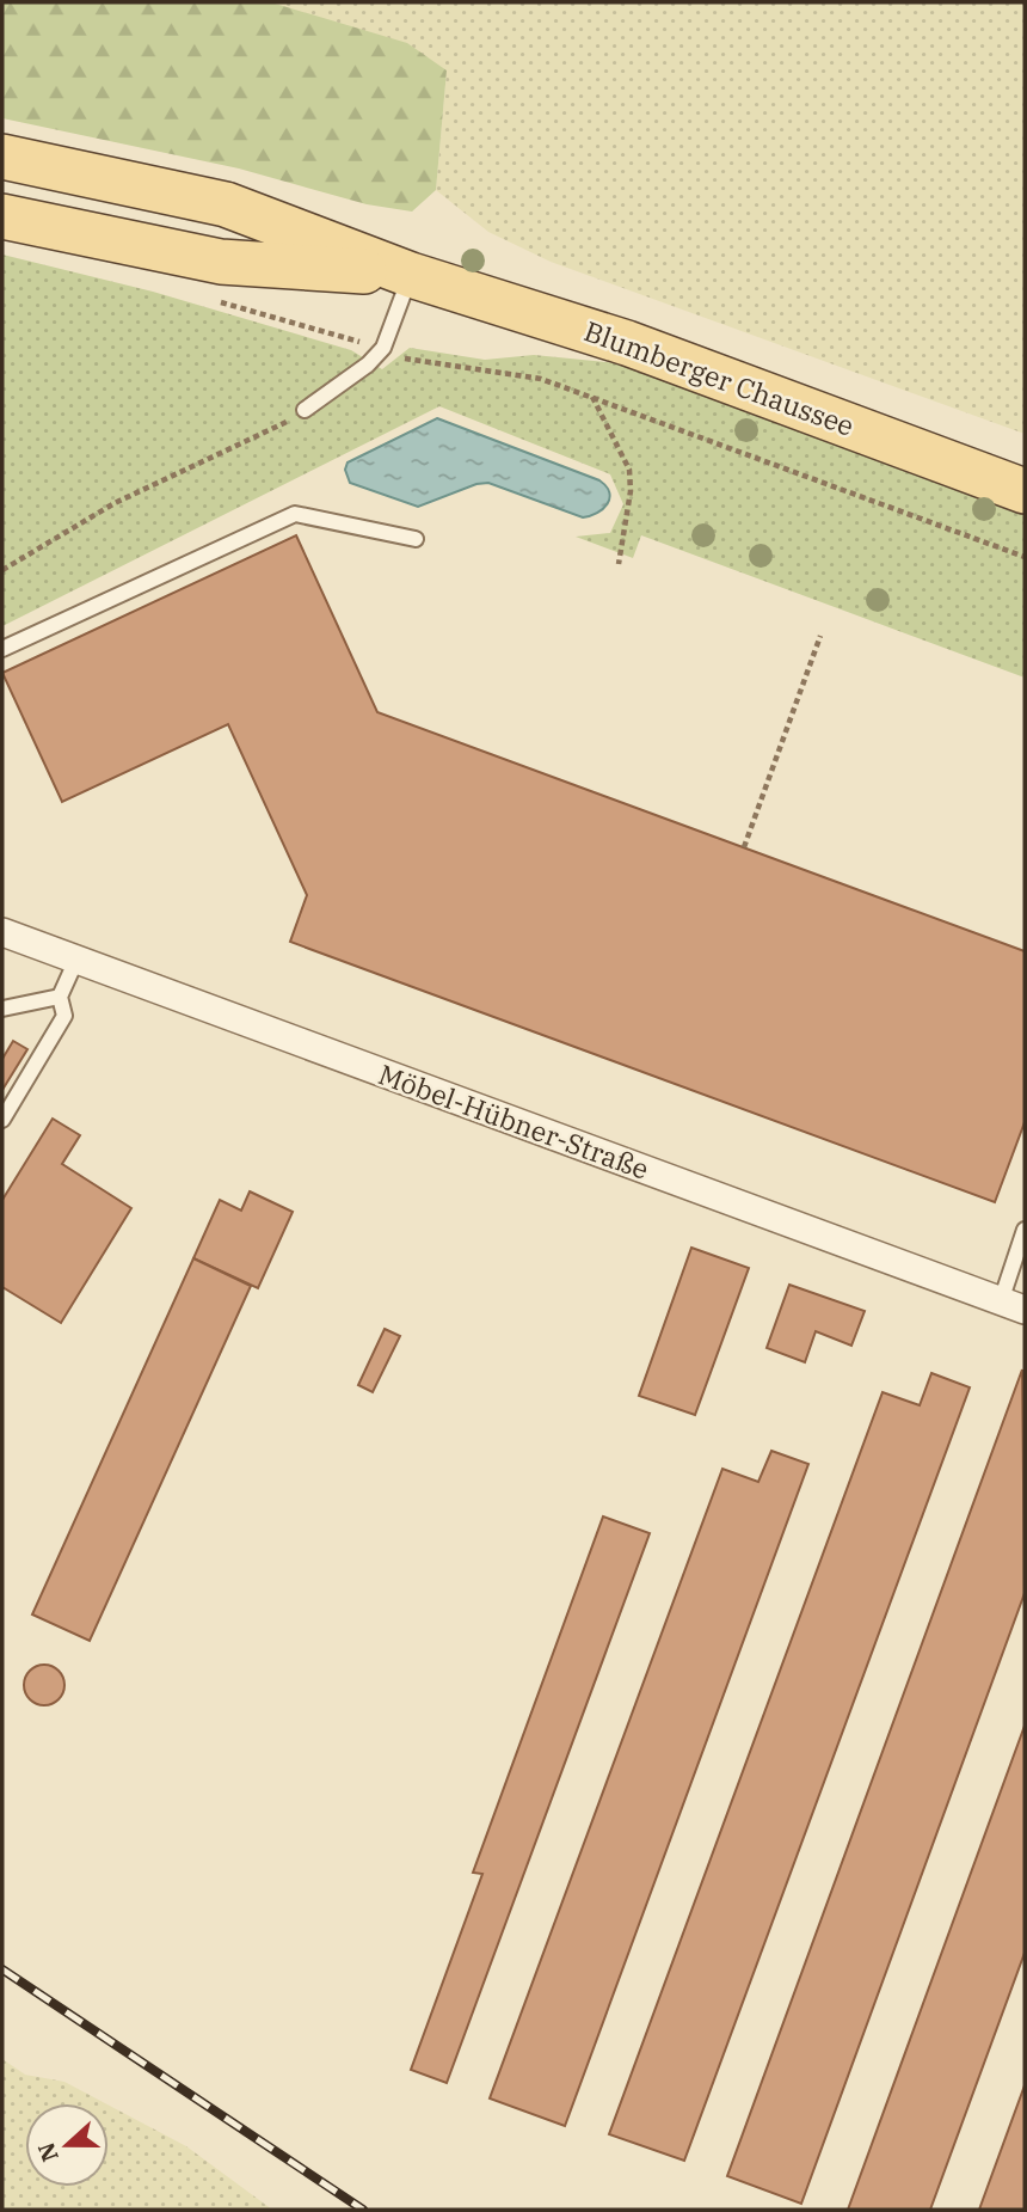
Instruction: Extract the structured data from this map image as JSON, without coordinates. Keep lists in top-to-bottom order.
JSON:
{
  "streets": {
    "main road": ["Blumberger Chaussee"],
    "street": ["Möbel-Hübner-Straße"]
  },
  "north": "left"
}
